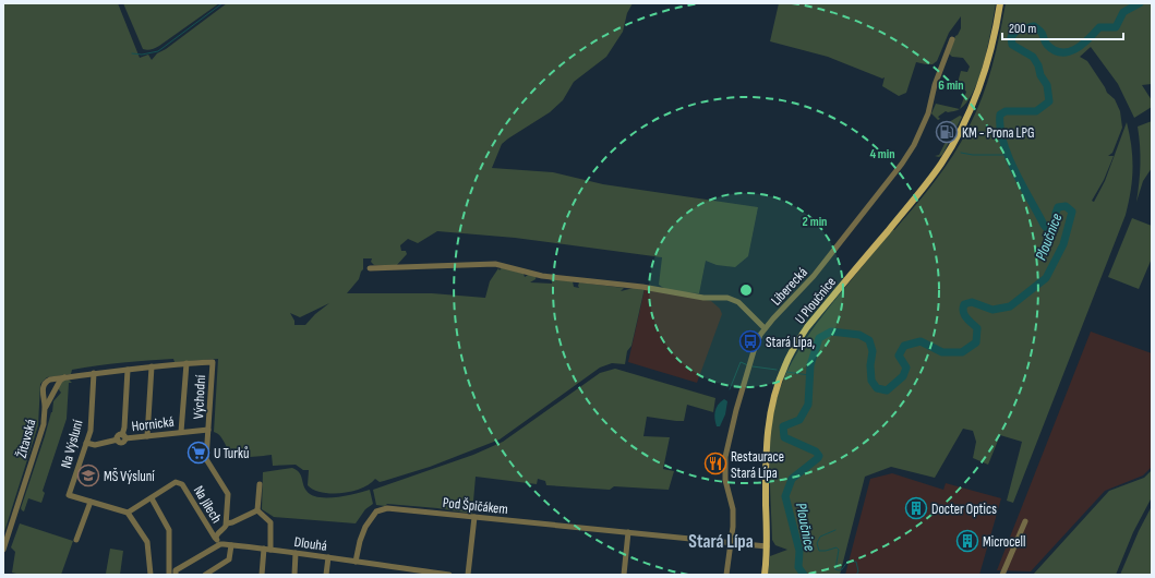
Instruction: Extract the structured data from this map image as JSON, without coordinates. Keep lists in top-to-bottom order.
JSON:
{
  "streets": {
    "main road": ["U Ploučnice"],
    "street": [
      "Liberecká",
      "Východní",
      "Hornická",
      "Žitavská",
      "Na Výsluní",
      "Na Jílech",
      "Pod Špičákem",
      "Dlouhá"
    ]
  },
  "crossings": [
    ["Liberecká", "Pod Špičákem"],
    ["U Ploučnice", "Pod Špičákem"],
    ["Východní", "Hornická"],
    ["Východní", "Žitavská"],
    ["Východní", "Na Výsluní"],
    ["Hornická", "Na Výsluní"],
    ["Na Jílech", "Dlouhá"],
    ["Pod Špičákem", "Dlouhá"]
  ],
  "districts": ["Stará Lípa"],
  "water": ["Ploučnice"],
  "places": {
    "fuel station": ["KM - Prona LPG"],
    "bus stop": ["Stará Lípa,"],
    "supermarket": ["U Turků"],
    "restaurant": ["Restaurace Stará Lípa"],
    "school or university": ["MŠ Výsluní"],
    "building": ["Docter Optics", "Microcell"]
  },
  "scale_bar": "200 m",
  "rings": ["6 min", "4 min", "2 min"]
}
